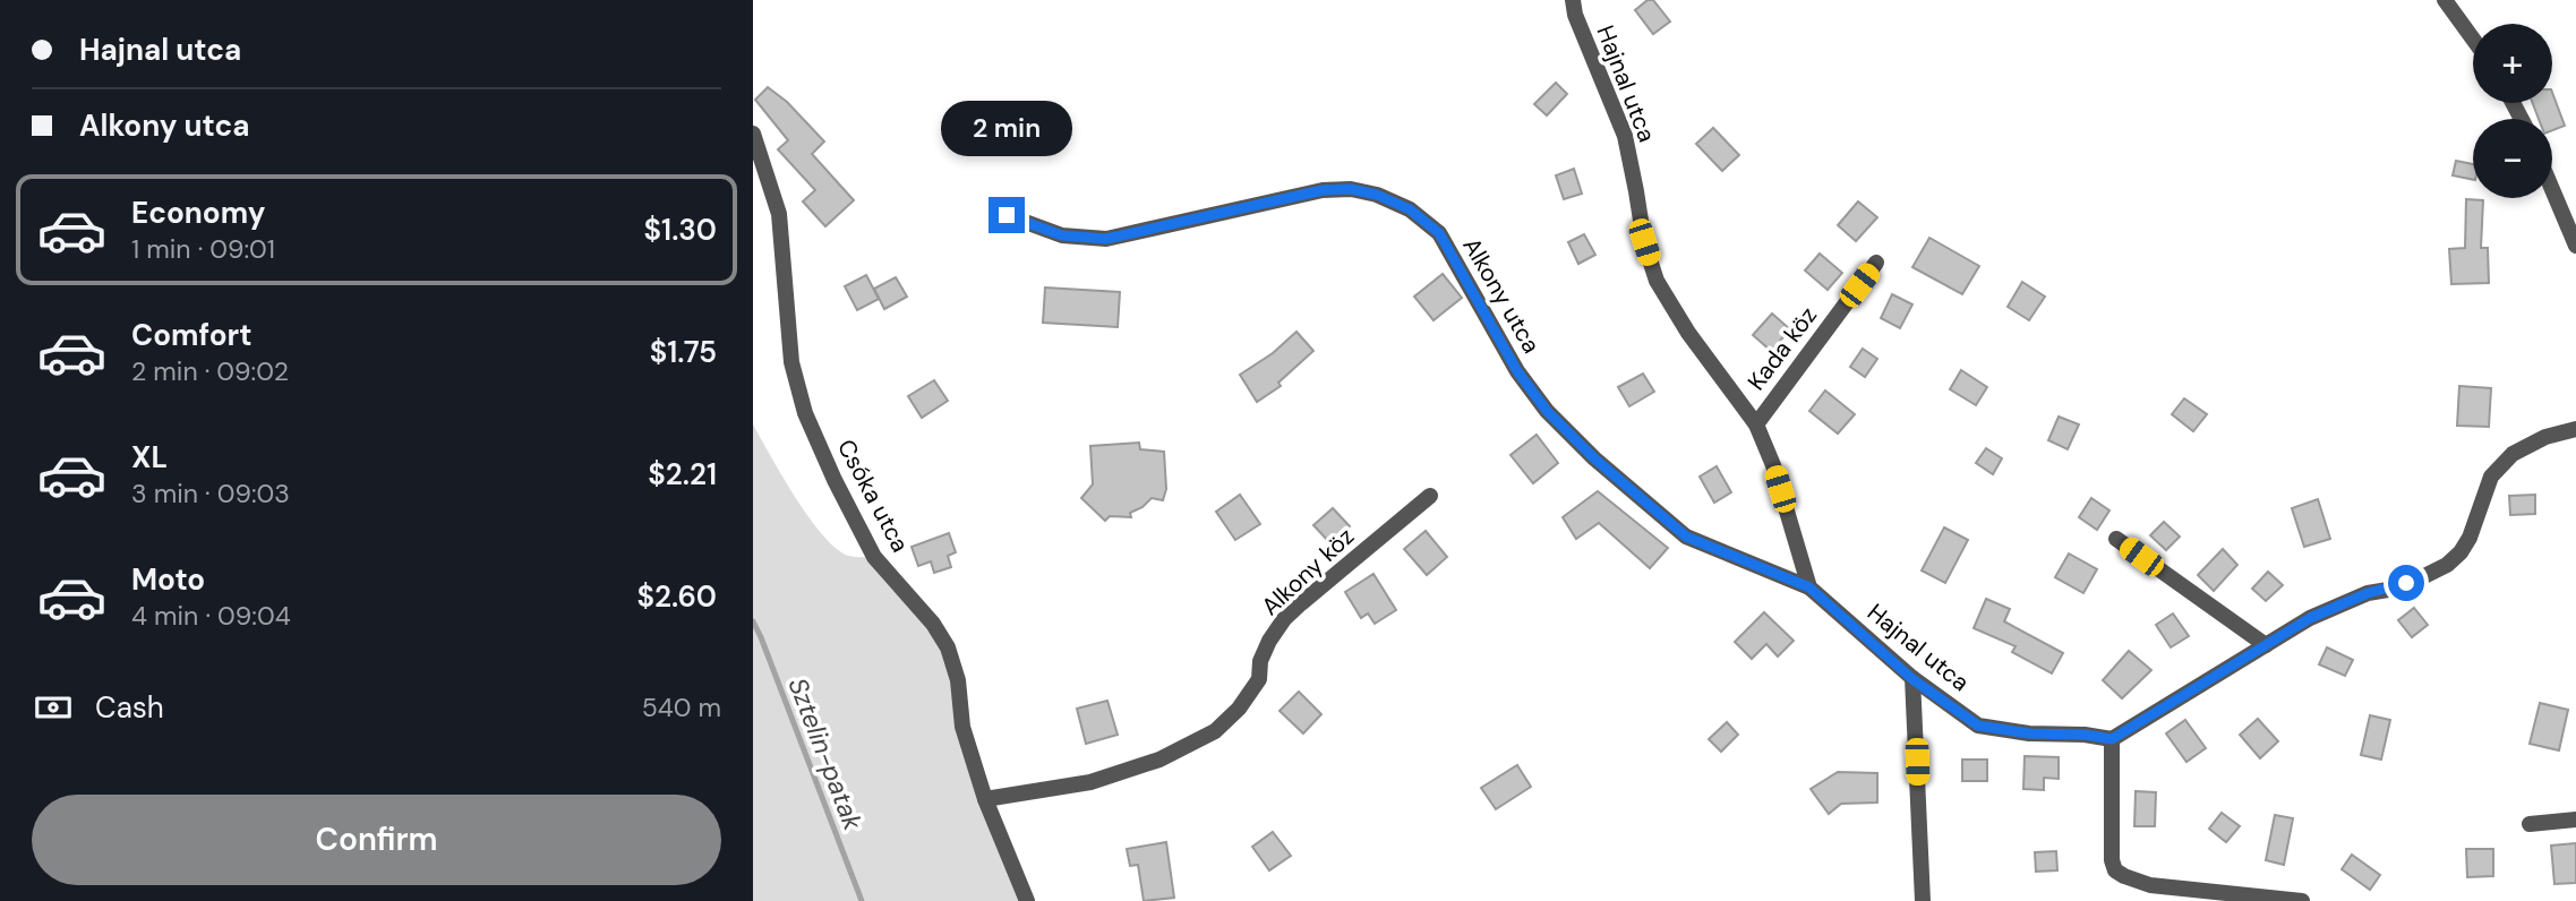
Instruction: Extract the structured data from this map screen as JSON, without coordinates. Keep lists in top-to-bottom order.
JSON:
{
  "streets": {
    "street": [
      "Hajnal utca",
      "Alkony utca",
      "Kada köz",
      "Csóka utca",
      "Alkony köz"
    ]
  },
  "crossings": [
    ["Hajnal utca", "Alkony utca"],
    ["Hajnal utca", "Kada köz"],
    ["Csóka utca", "Alkony köz"]
  ],
  "water": ["Sztelin-patak"],
  "page": {
    "banner": ["Hajnal utca", "Alkony utca"],
    "map_buttons": ["+", "−"],
    "bubble": "2 min",
    "list": [
      {
        "name": "Economy",
        "note": "1 min · 09:01",
        "value": "$1.30"
      },
      {
        "name": "Comfort",
        "note": "2 min · 09:02",
        "value": "$1.75"
      },
      {
        "name": "XL",
        "note": "3 min · 09:03",
        "value": "$2.21"
      },
      {
        "name": "Moto",
        "note": "4 min · 09:04",
        "value": "$2.60"
      }
    ],
    "pay": ["Cash", "540 m"],
    "buttons": "Confirm"
  }
}
